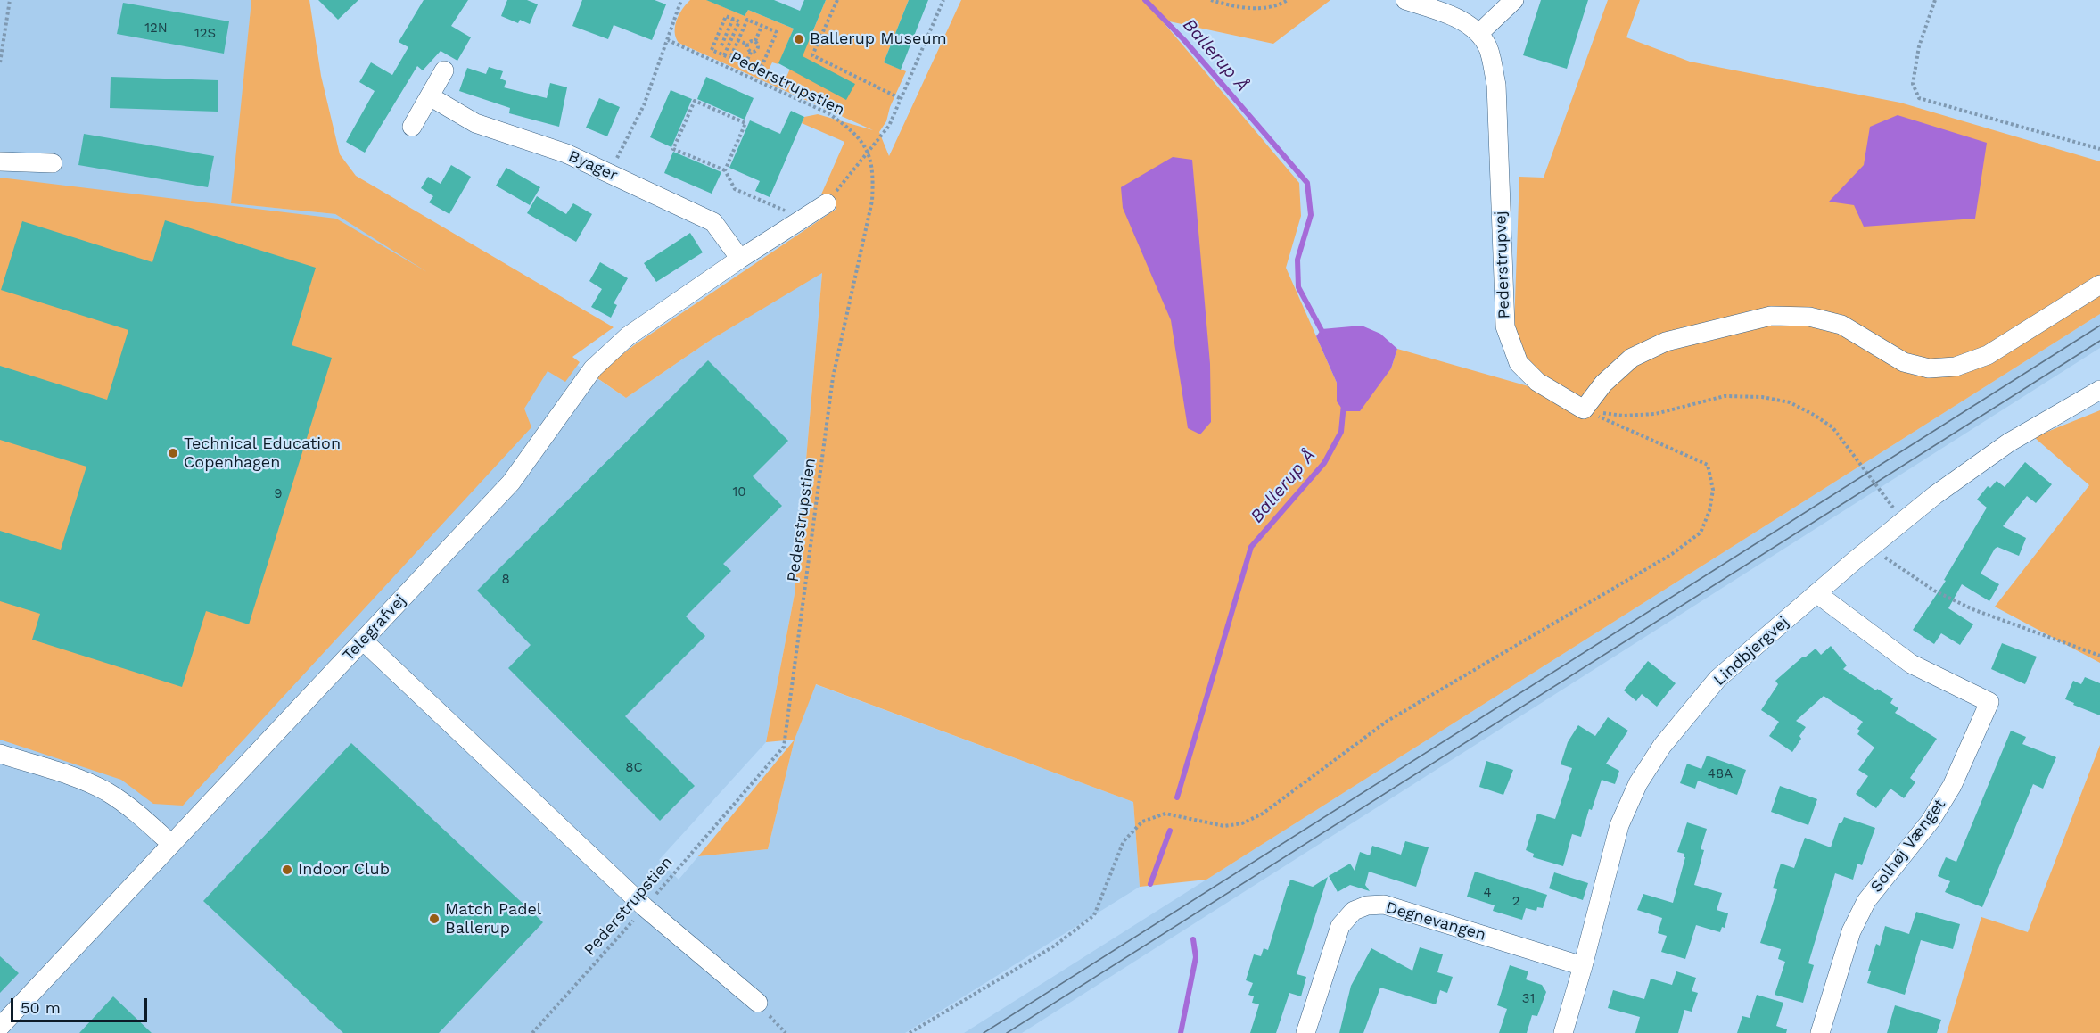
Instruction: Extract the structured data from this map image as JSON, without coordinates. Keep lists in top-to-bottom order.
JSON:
{
  "streets": {
    "street": [
      "Byager",
      "Pederstrupvej",
      "Telegrafvej",
      "Lindbjergvej",
      "Solhøj Vænget",
      "Degnevangen"
    ],
    "path": ["Pederstrupstien"]
  },
  "crossings": [
    ["Byager", "Telegrafvej"],
    ["Lindbjergvej", "Solhøj Vænget"],
    ["Lindbjergvej", "Degnevangen"]
  ],
  "water": ["Ballerup Å"],
  "places": [
    "Ballerup Museum",
    "Technical Education Copenhagen",
    "Indoor Club",
    "Match Padel Ballerup"
  ],
  "house_numbers": [
    "12N",
    "12S",
    "10",
    "9",
    "8",
    "8C",
    "48A",
    "4",
    "2",
    "31"
  ],
  "scale_bar": "50 m"
}
